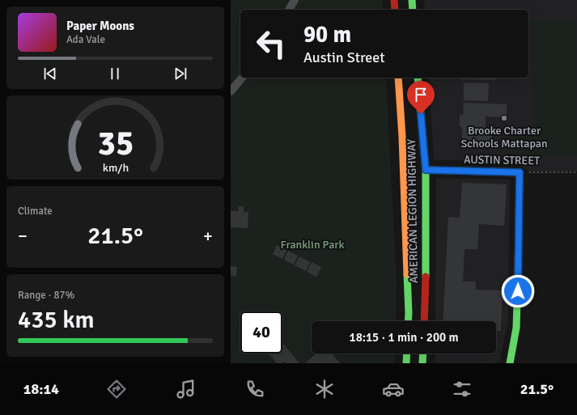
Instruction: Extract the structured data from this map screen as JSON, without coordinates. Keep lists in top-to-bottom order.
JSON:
{
  "streets": {
    "main road": ["AUSTIN STREET", "AMERICAN LEGION HIGHWAY"]
  },
  "crossings": [
    ["AUSTIN STREET", "AMERICAN LEGION HIGHWAY"]
  ],
  "parks": ["Franklin Park"],
  "places": ["Brooke Charter Schools Mattapan"],
  "page": {
    "turn": ["90 m", "Austin Street"],
    "song": ["Paper Moons", "Ada Vale"],
    "tile": [
      "Climate",
      ["Range · 87%", "435 km"]
    ],
    "heat": ["−", "21.5°", "+"],
    "limit": "40",
    "trip": "18:15 · 1 min · 200 m",
    "tabs": ["18:14", "21.5°"],
    "gauge": ["35", "km/h"]
  }
}
